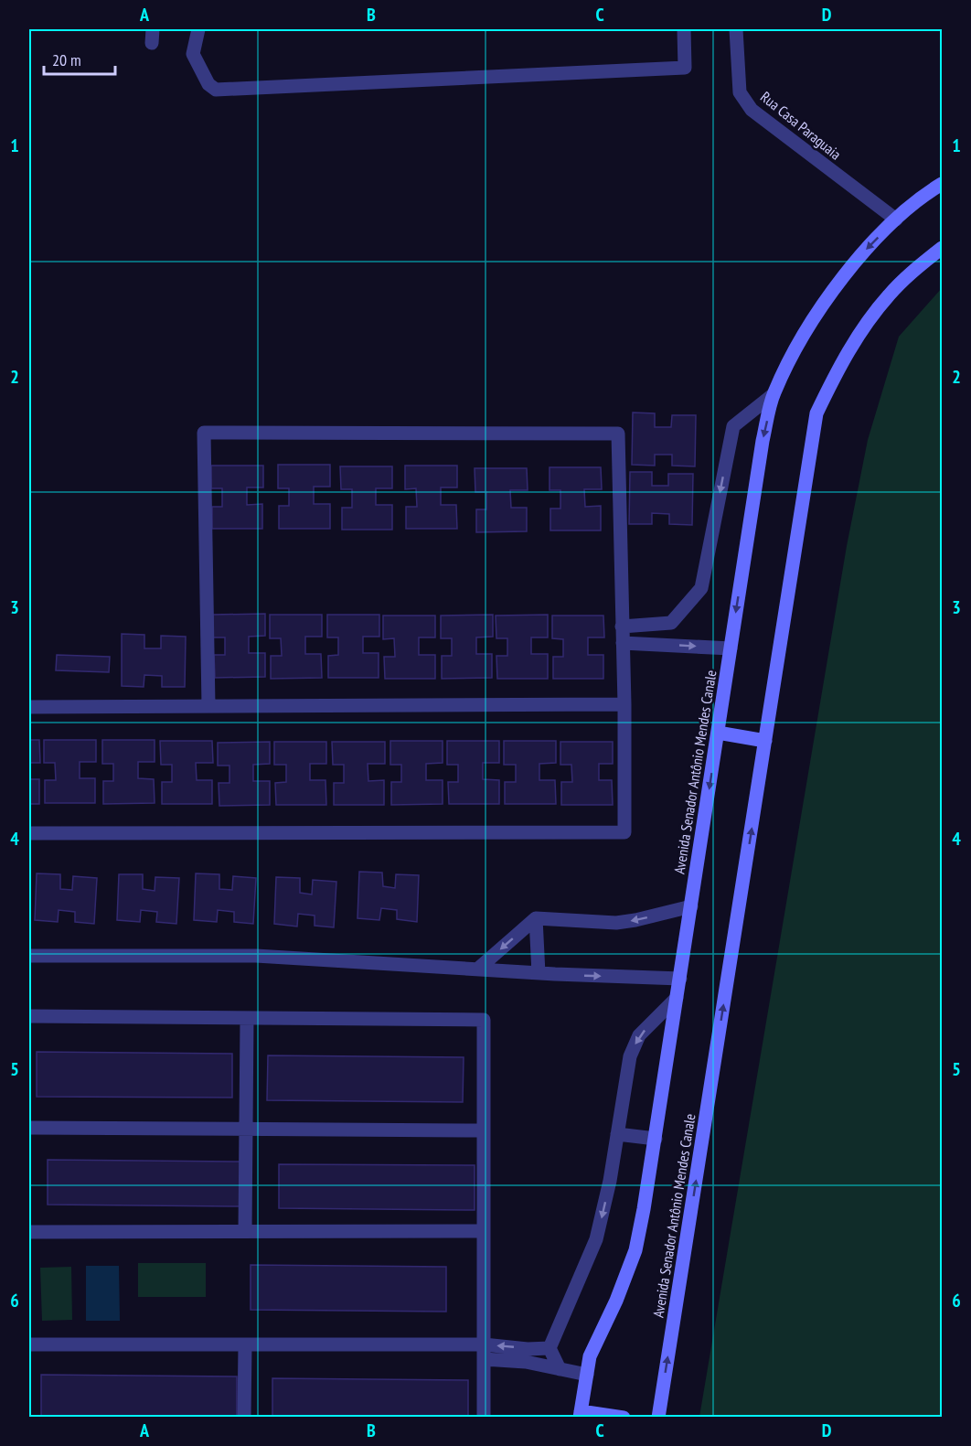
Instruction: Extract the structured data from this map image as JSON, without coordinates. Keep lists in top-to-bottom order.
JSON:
{
  "streets": {
    "main road": ["Avenida Senador Antônio Mendes Canale"],
    "street": ["Rua Casa Paraguaia"]
  },
  "crossings": [
    ["Rua Casa Paraguaia", "Avenida Senador Antônio Mendes Canale"]
  ],
  "scale_bar": "20 m",
  "grid": {
    "columns": [
      "A",
      "B",
      "C",
      "D"
    ],
    "rows": [
      "1",
      "2",
      "3",
      "4",
      "5",
      "6"
    ]
  }
}
